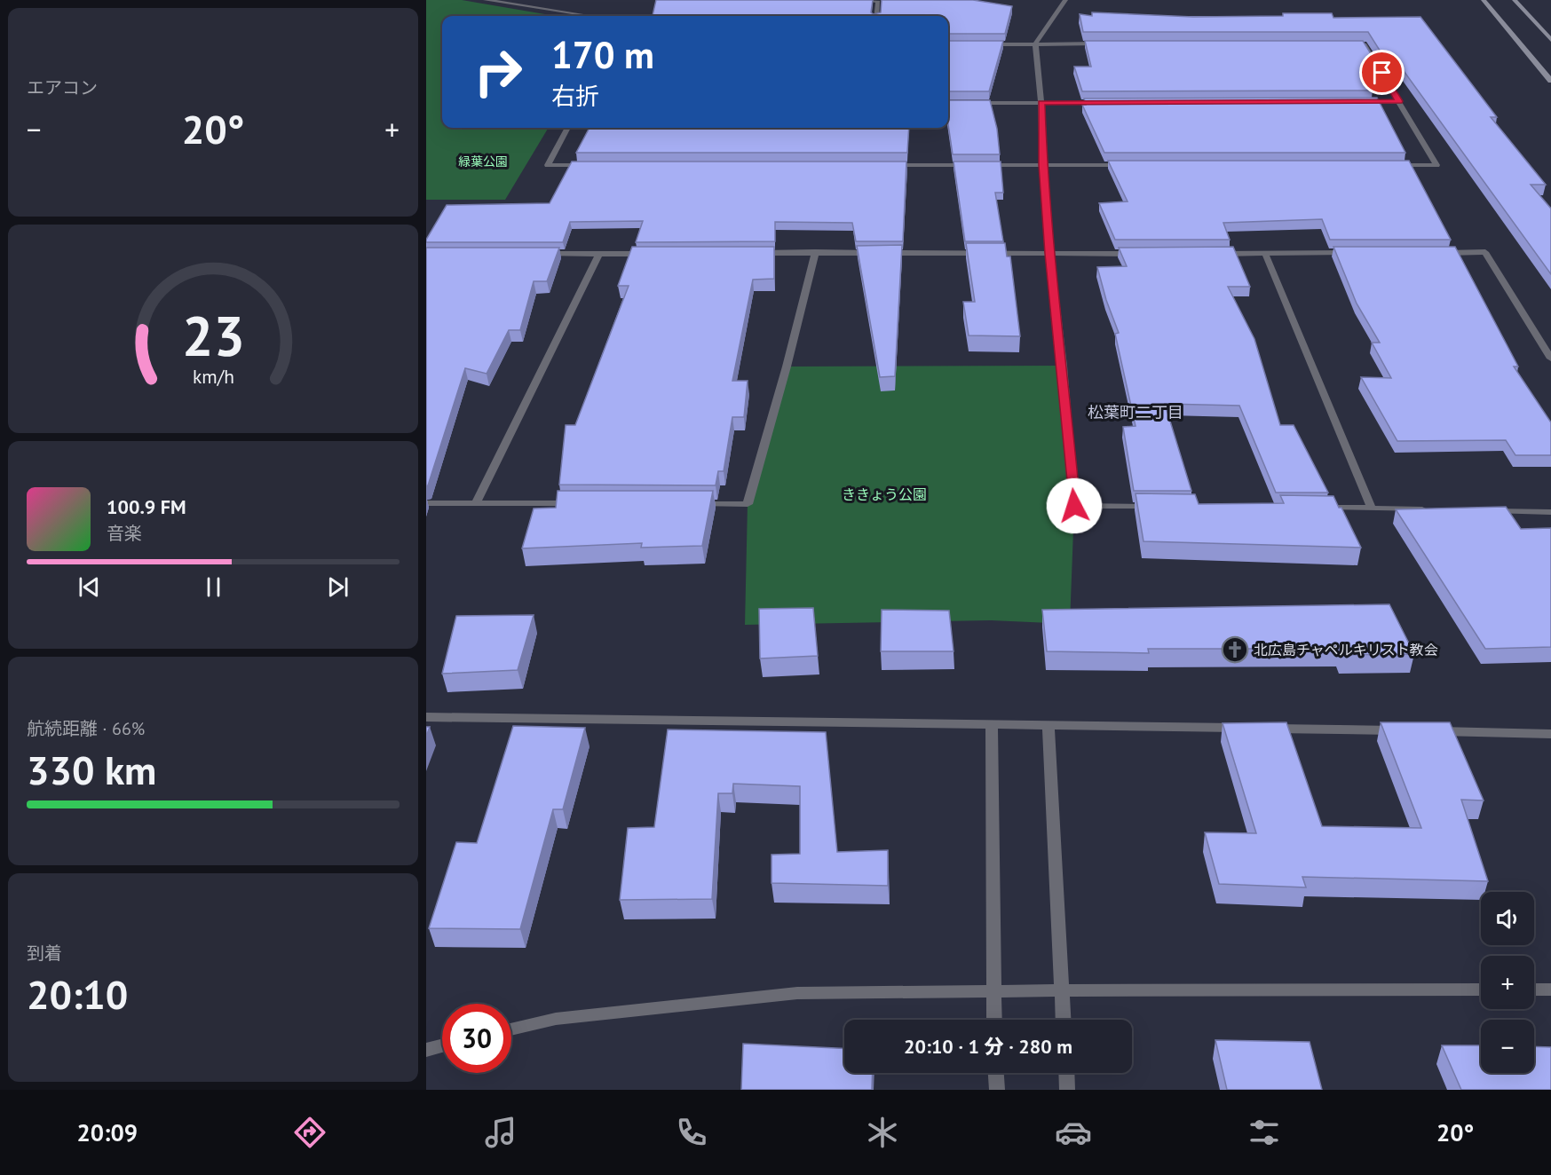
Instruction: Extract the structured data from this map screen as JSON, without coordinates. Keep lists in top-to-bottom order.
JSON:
{
  "districts": ["松葉町二丁目"],
  "parks": ["緑葉公園", "ききょう公園"],
  "places": {
    "church": ["北広島チャペルキリスト教会"]
  },
  "page": {
    "tile": [
      "エアコン",
      ["航続距離 · 66%", "330 km"],
      ["到着", "20:10"]
    ],
    "turn": ["170 m", "右折"],
    "heat": ["−", "20°", "+"],
    "song": ["100.9 FM", "音楽"],
    "map_buttons": ["+", "−"],
    "limit": "30",
    "trip": "20:10 · 1 分 · 280 m",
    "tabs": ["20:09", "20°"],
    "gauge": ["23", "km/h"]
  }
}
